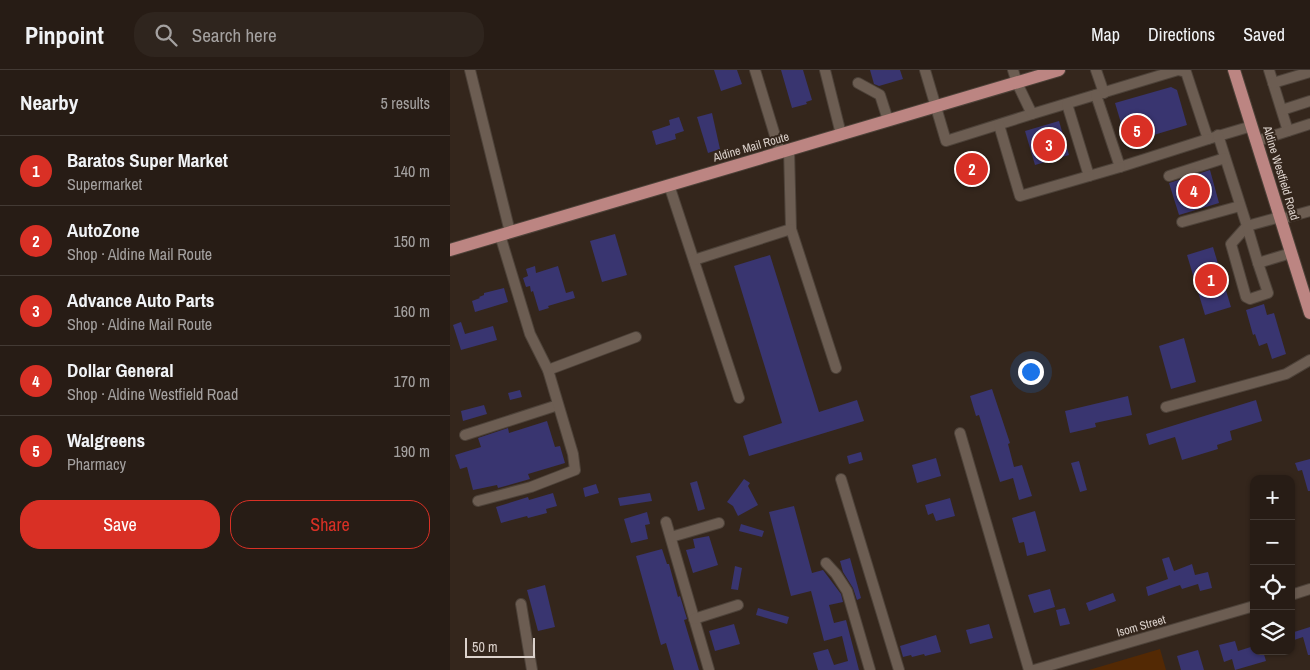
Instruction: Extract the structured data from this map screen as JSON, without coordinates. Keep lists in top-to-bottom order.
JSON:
{
  "streets": {
    "main road": ["Aldine Mail Route", "Aldine Westfield Road"],
    "street": ["Isom Street"]
  },
  "scale_bar": "50 m",
  "page": {
    "header": "Pinpoint",
    "search": "Search here",
    "nav": ["Map", "Directions", "Saved"],
    "heading": ["Nearby", "5 results"],
    "pins": [
      "5",
      "3",
      "2",
      "4",
      "1"
    ],
    "list": [
      {
        "mark": "1",
        "name": "Baratos Super Market",
        "note": "Supermarket",
        "value": "140 m"
      },
      {
        "mark": "2",
        "name": "AutoZone",
        "note": "Shop · Aldine Mail Route",
        "value": "150 m"
      },
      {
        "mark": "3",
        "name": "Advance Auto Parts",
        "note": "Shop · Aldine Mail Route",
        "value": "160 m"
      },
      {
        "mark": "4",
        "name": "Dollar General",
        "note": "Shop · Aldine Westfield Road",
        "value": "170 m"
      },
      {
        "mark": "5",
        "name": "Walgreens",
        "note": "Pharmacy",
        "value": "190 m"
      }
    ],
    "map_buttons": ["+", "−"],
    "buttons": ["Save", "Share"],
    "scale": "50 m"
  }
}
